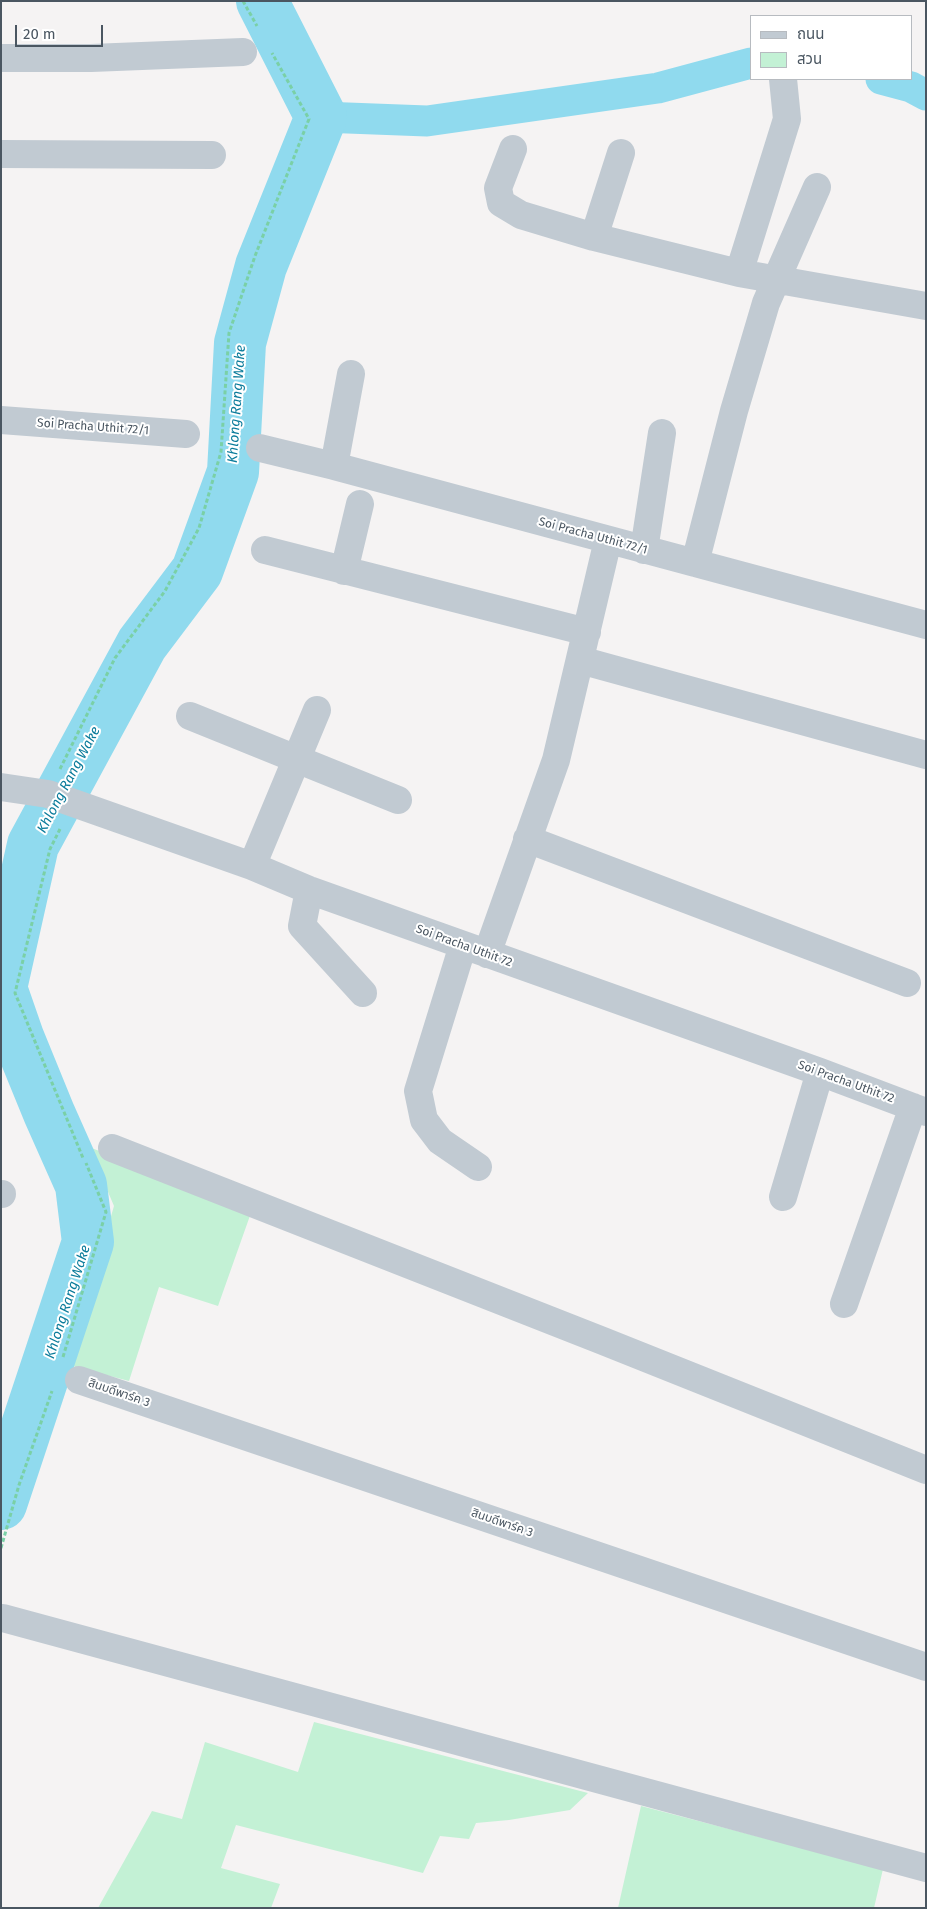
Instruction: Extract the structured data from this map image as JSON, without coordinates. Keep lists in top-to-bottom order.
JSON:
{
  "streets": {
    "street": ["Soi Pracha Uthit 72/1", "Soi Pracha Uthit 72", "สินบดีพาร์ค 3"]
  },
  "water": ["Khlong Rang Wake"],
  "legend": ["ถนน", "สวน"],
  "scale_bar": "20 m"
}
